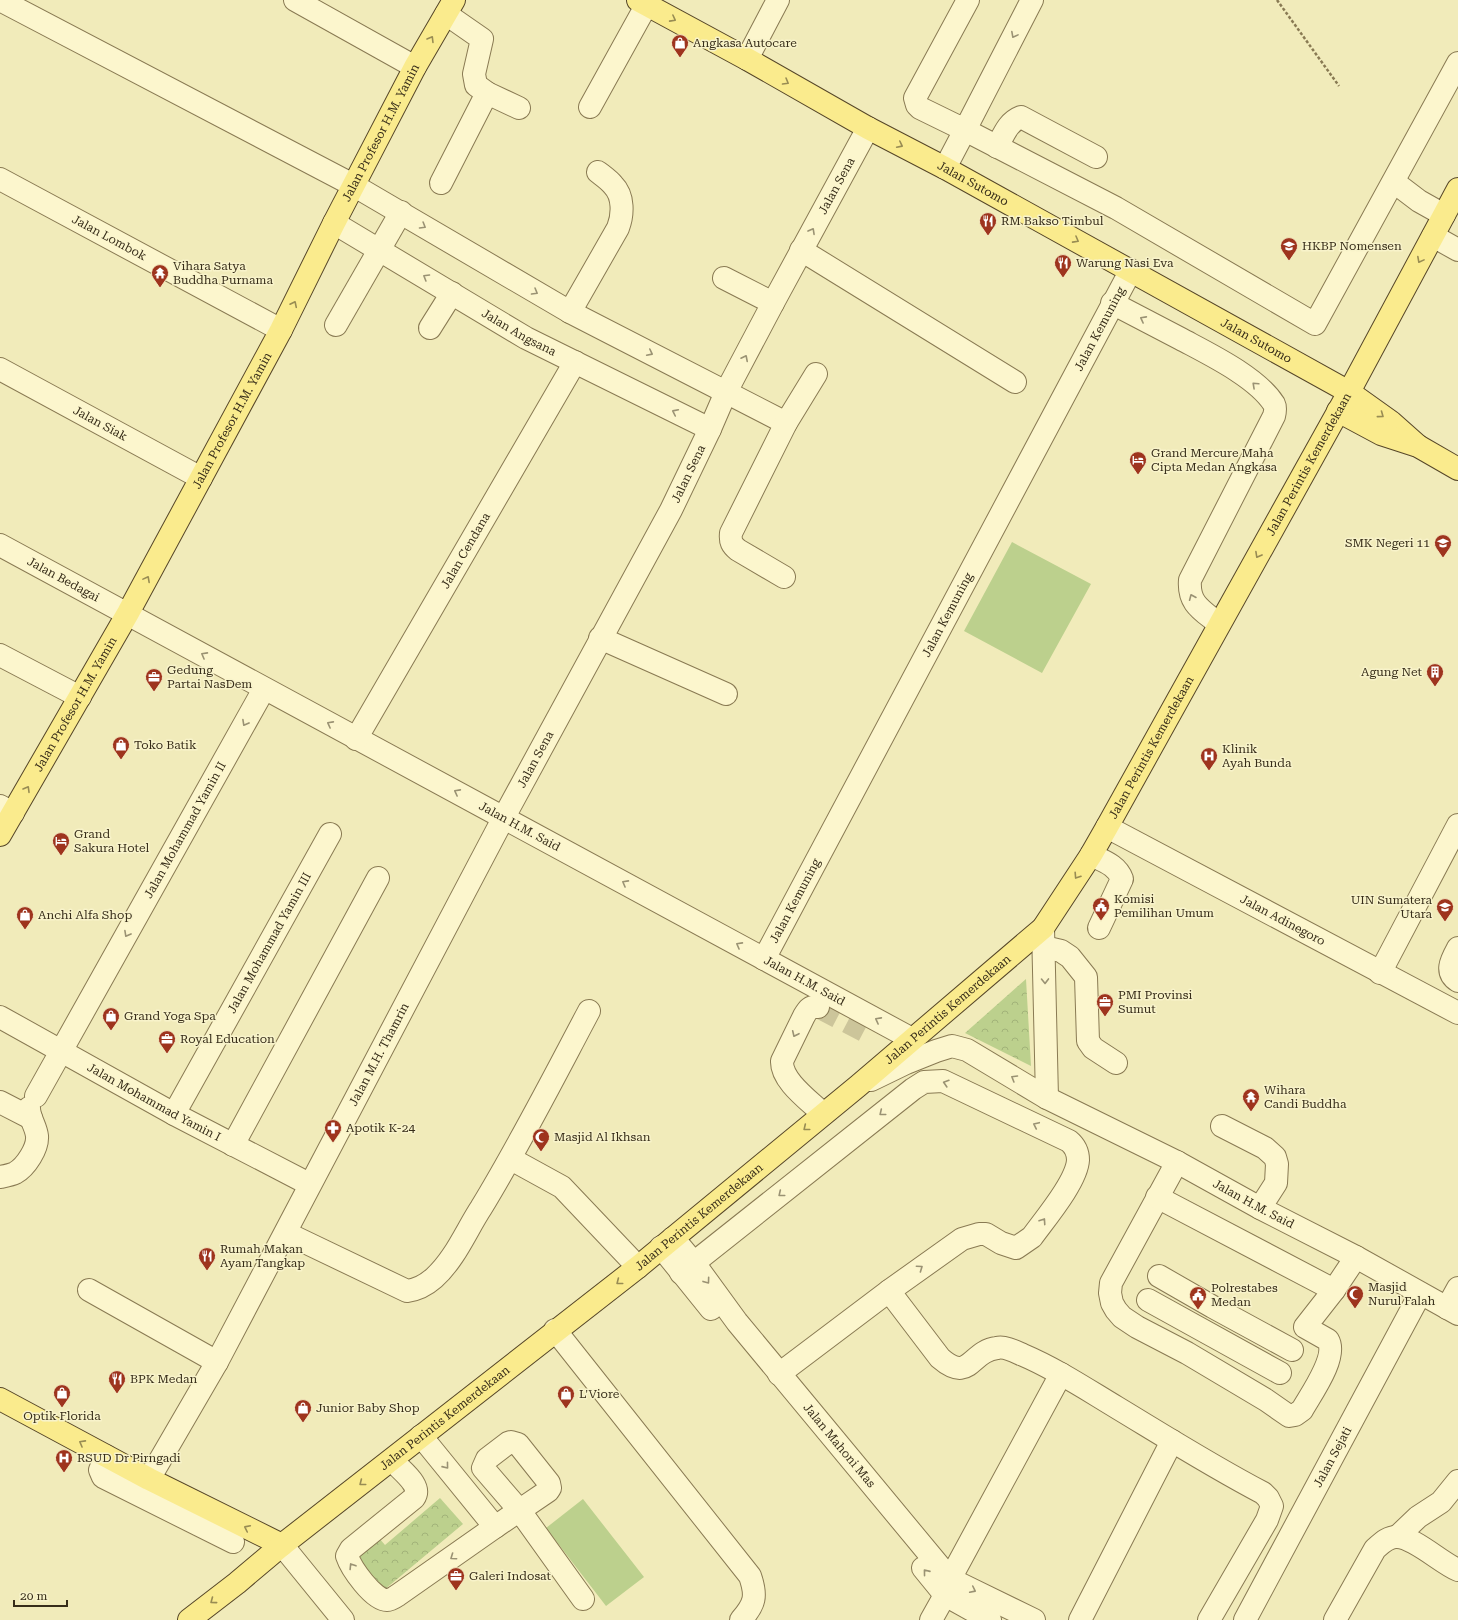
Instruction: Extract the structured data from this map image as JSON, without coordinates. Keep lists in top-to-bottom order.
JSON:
{
  "streets": {
    "main road": ["Jalan Profesor H.M. Yamin", "Jalan Sutomo", "Jalan Perintis Kemerdekaan"],
    "street": [
      "Jalan Sena",
      "Jalan Lombok",
      "Jalan Kemuning",
      "Jalan Angsana",
      "Jalan Siak",
      "Jalan Cendana",
      "Jalan Bedagai",
      "Jalan H.M. Said",
      "Jalan Mohammad Yamin II",
      "Jalan Adinegoro",
      "Jalan Mohammad Yamin III",
      "Jalan M.H. Thamrin",
      "Jalan Mohammad Yamin I",
      "Jalan Mahoni Mas",
      "Jalan Sejati"
    ]
  },
  "crossings": [
    ["Jalan Profesor H.M. Yamin", "Jalan Lombok"],
    ["Jalan Profesor H.M. Yamin", "Jalan Angsana"],
    ["Jalan Profesor H.M. Yamin", "Jalan Siak"],
    ["Jalan Profesor H.M. Yamin", "Jalan Bedagai"],
    ["Jalan Profesor H.M. Yamin", "Jalan H.M. Said"],
    ["Jalan Sutomo", "Jalan Sena"],
    ["Jalan Sutomo", "Jalan Kemuning"],
    ["Jalan Sutomo", "Jalan Perintis Kemerdekaan"],
    ["Jalan Sena", "Jalan Angsana"],
    ["Jalan Sena", "Jalan H.M. Said"],
    ["Jalan Sena", "Jalan M.H. Thamrin"],
    ["Jalan Kemuning", "Jalan H.M. Said"],
    ["Jalan Angsana", "Jalan Cendana"],
    ["Jalan Perintis Kemerdekaan", "Jalan H.M. Said"],
    ["Jalan Perintis Kemerdekaan", "Jalan Adinegoro"],
    ["Jalan Perintis Kemerdekaan", "Jalan Mahoni Mas"],
    ["Jalan Cendana", "Jalan H.M. Said"],
    ["Jalan Bedagai", "Jalan H.M. Said"],
    ["Jalan H.M. Said", "Jalan Mohammad Yamin II"],
    ["Jalan H.M. Said", "Jalan M.H. Thamrin"],
    ["Jalan H.M. Said", "Jalan Sejati"],
    ["Jalan Mohammad Yamin II", "Jalan Mohammad Yamin I"],
    ["Jalan Mohammad Yamin III", "Jalan Mohammad Yamin I"],
    ["Jalan M.H. Thamrin", "Jalan Mohammad Yamin I"]
  ],
  "one_way": [
    "Jalan Profesor H.M. Yamin",
    "Jalan Sutomo",
    "Jalan Perintis Kemerdekaan",
    "Jalan H.M. Said"
  ],
  "places": {
    "shop": [
      "Angkasa Autocare",
      "Toko Batik",
      "Anchi Alfa Shop",
      "Grand Yoga Spa",
      "Optik Florida",
      "L'Viore",
      "Junior Baby Shop"
    ],
    "restaurant": [
      "RM Bakso Timbul",
      "Warung Nasi Eva",
      "Rumah Makan Ayam Tangkap",
      "BPK Medan"
    ],
    "school or university": ["HKBP Nomensen", "SMK Negeri 11", "UIN Sumatera Utara"],
    "temple": ["Vihara Satya Buddha Purnama", "Wihara Candi Buddha"],
    "hotel": ["Grand Mercure Maha Cipta Medan Angkasa", "Grand Sakura Hotel"],
    "building": ["Agung Net"],
    "office": [
      "Gedung Partai NasDem",
      "PMI Provinsi Sumut",
      "Royal Education",
      "Galeri Indosat"
    ],
    "hospital": ["Klinik Ayah Bunda", "RSUD Dr Pirngadi"],
    "public building": ["Komisi Pemilihan Umum", "Polrestabes Medan"],
    "pharmacy": ["Apotik K-24"],
    "mosque": ["Masjid Al Ikhsan", "Masjid Nurul Falah"]
  },
  "scale_bar": "20 m"
}
